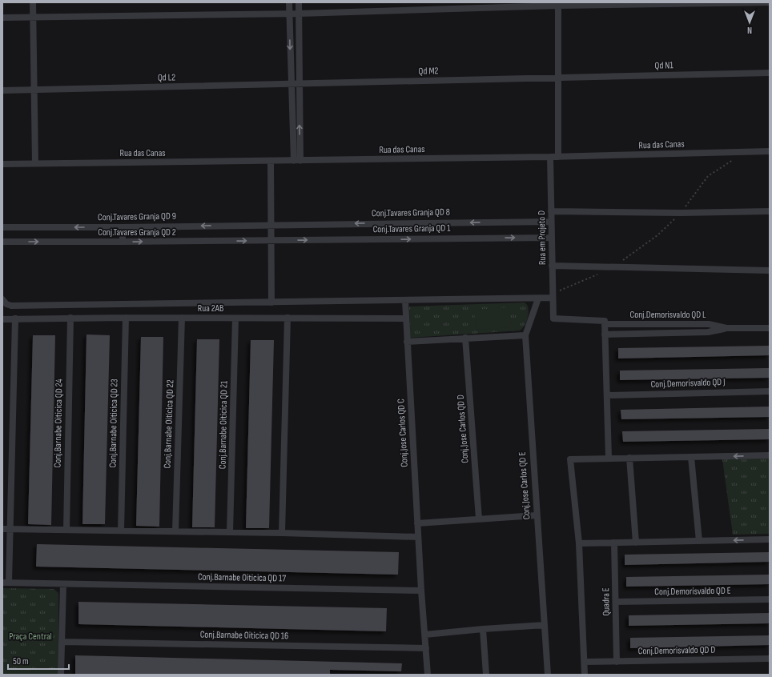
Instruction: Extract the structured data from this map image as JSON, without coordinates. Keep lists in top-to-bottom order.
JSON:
{
  "streets": {
    "street": [
      "Qd N1",
      "Qd M2",
      "Qd L2",
      "Rua das Canas",
      "Conj.Tavares Granja QD 8",
      "Conj.Tavares Granja QD 9",
      "Conj.Tavares Granja QD 1",
      "Conj.Tavares Granja QD 2",
      "Rua em Projeto D",
      "Rua 2AB",
      "Conj.Demorisvaldo QD L",
      "Conj.Demorisvaldo QD J",
      "Conj.Barnabe Oiticica QD 24",
      "Conj.Barnabe Oiticica QD 23",
      "Conj.Barnabe Oiticica QD 22",
      "Conj.Barnabe Oiticica QD 21",
      "Conj.Jose Carlos QD D",
      "Conj.Jose Carlos QD C",
      "Conj.Jose Carlos QD E",
      "Conj.Barnabe Oiticica QD 17",
      "Conj.Demorisvaldo QD E",
      "Quadra E",
      "Conj.Barnabe Oiticica QD 16",
      "Conj.Demorisvaldo QD D"
    ]
  },
  "crossings": [
    ["Qd N1", "Qd M2"],
    ["Qd M2", "Qd L2"],
    ["Rua das Canas", "Rua em Projeto D"],
    ["Conj.Tavares Granja QD 8", "Conj.Tavares Granja QD 9"],
    ["Conj.Tavares Granja QD 8", "Rua em Projeto D"],
    ["Conj.Tavares Granja QD 1", "Conj.Tavares Granja QD 2"],
    ["Conj.Tavares Granja QD 1", "Rua em Projeto D"],
    ["Rua em Projeto D", "Conj.Demorisvaldo QD L"],
    ["Rua 2AB", "Conj.Barnabe Oiticica QD 24"],
    ["Rua 2AB", "Conj.Barnabe Oiticica QD 23"],
    ["Rua 2AB", "Conj.Barnabe Oiticica QD 22"],
    ["Rua 2AB", "Conj.Barnabe Oiticica QD 21"],
    ["Rua 2AB", "Conj.Jose Carlos QD C"],
    ["Conj.Jose Carlos QD C", "Conj.Barnabe Oiticica QD 17"],
    ["Conj.Jose Carlos QD C", "Conj.Barnabe Oiticica QD 16"],
    ["Conj.Demorisvaldo QD E", "Quadra E"],
    ["Quadra E", "Conj.Demorisvaldo QD D"]
  ],
  "one_way": [
    "Conj.Tavares Granja QD 8",
    "Conj.Tavares Granja QD 9",
    "Conj.Tavares Granja QD 1",
    "Conj.Tavares Granja QD 2"
  ],
  "parks": ["Praça Central"],
  "scale_bar": "50 m",
  "north": "bottom"
}
